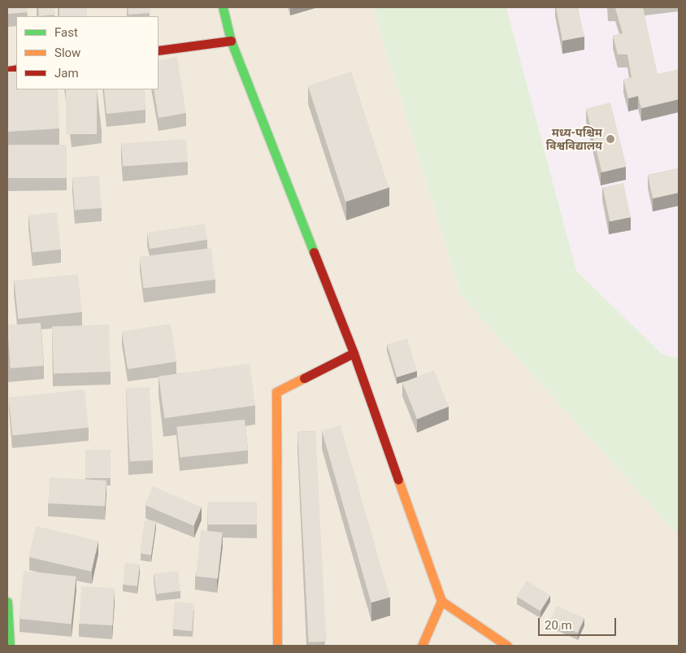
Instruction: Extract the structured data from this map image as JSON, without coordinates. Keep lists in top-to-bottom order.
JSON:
{
  "places": ["मध्य-पश्चिम विश्वविद्यालय"],
  "legend": ["Fast", "Slow", "Jam"],
  "scale_bar": "20 m"
}
